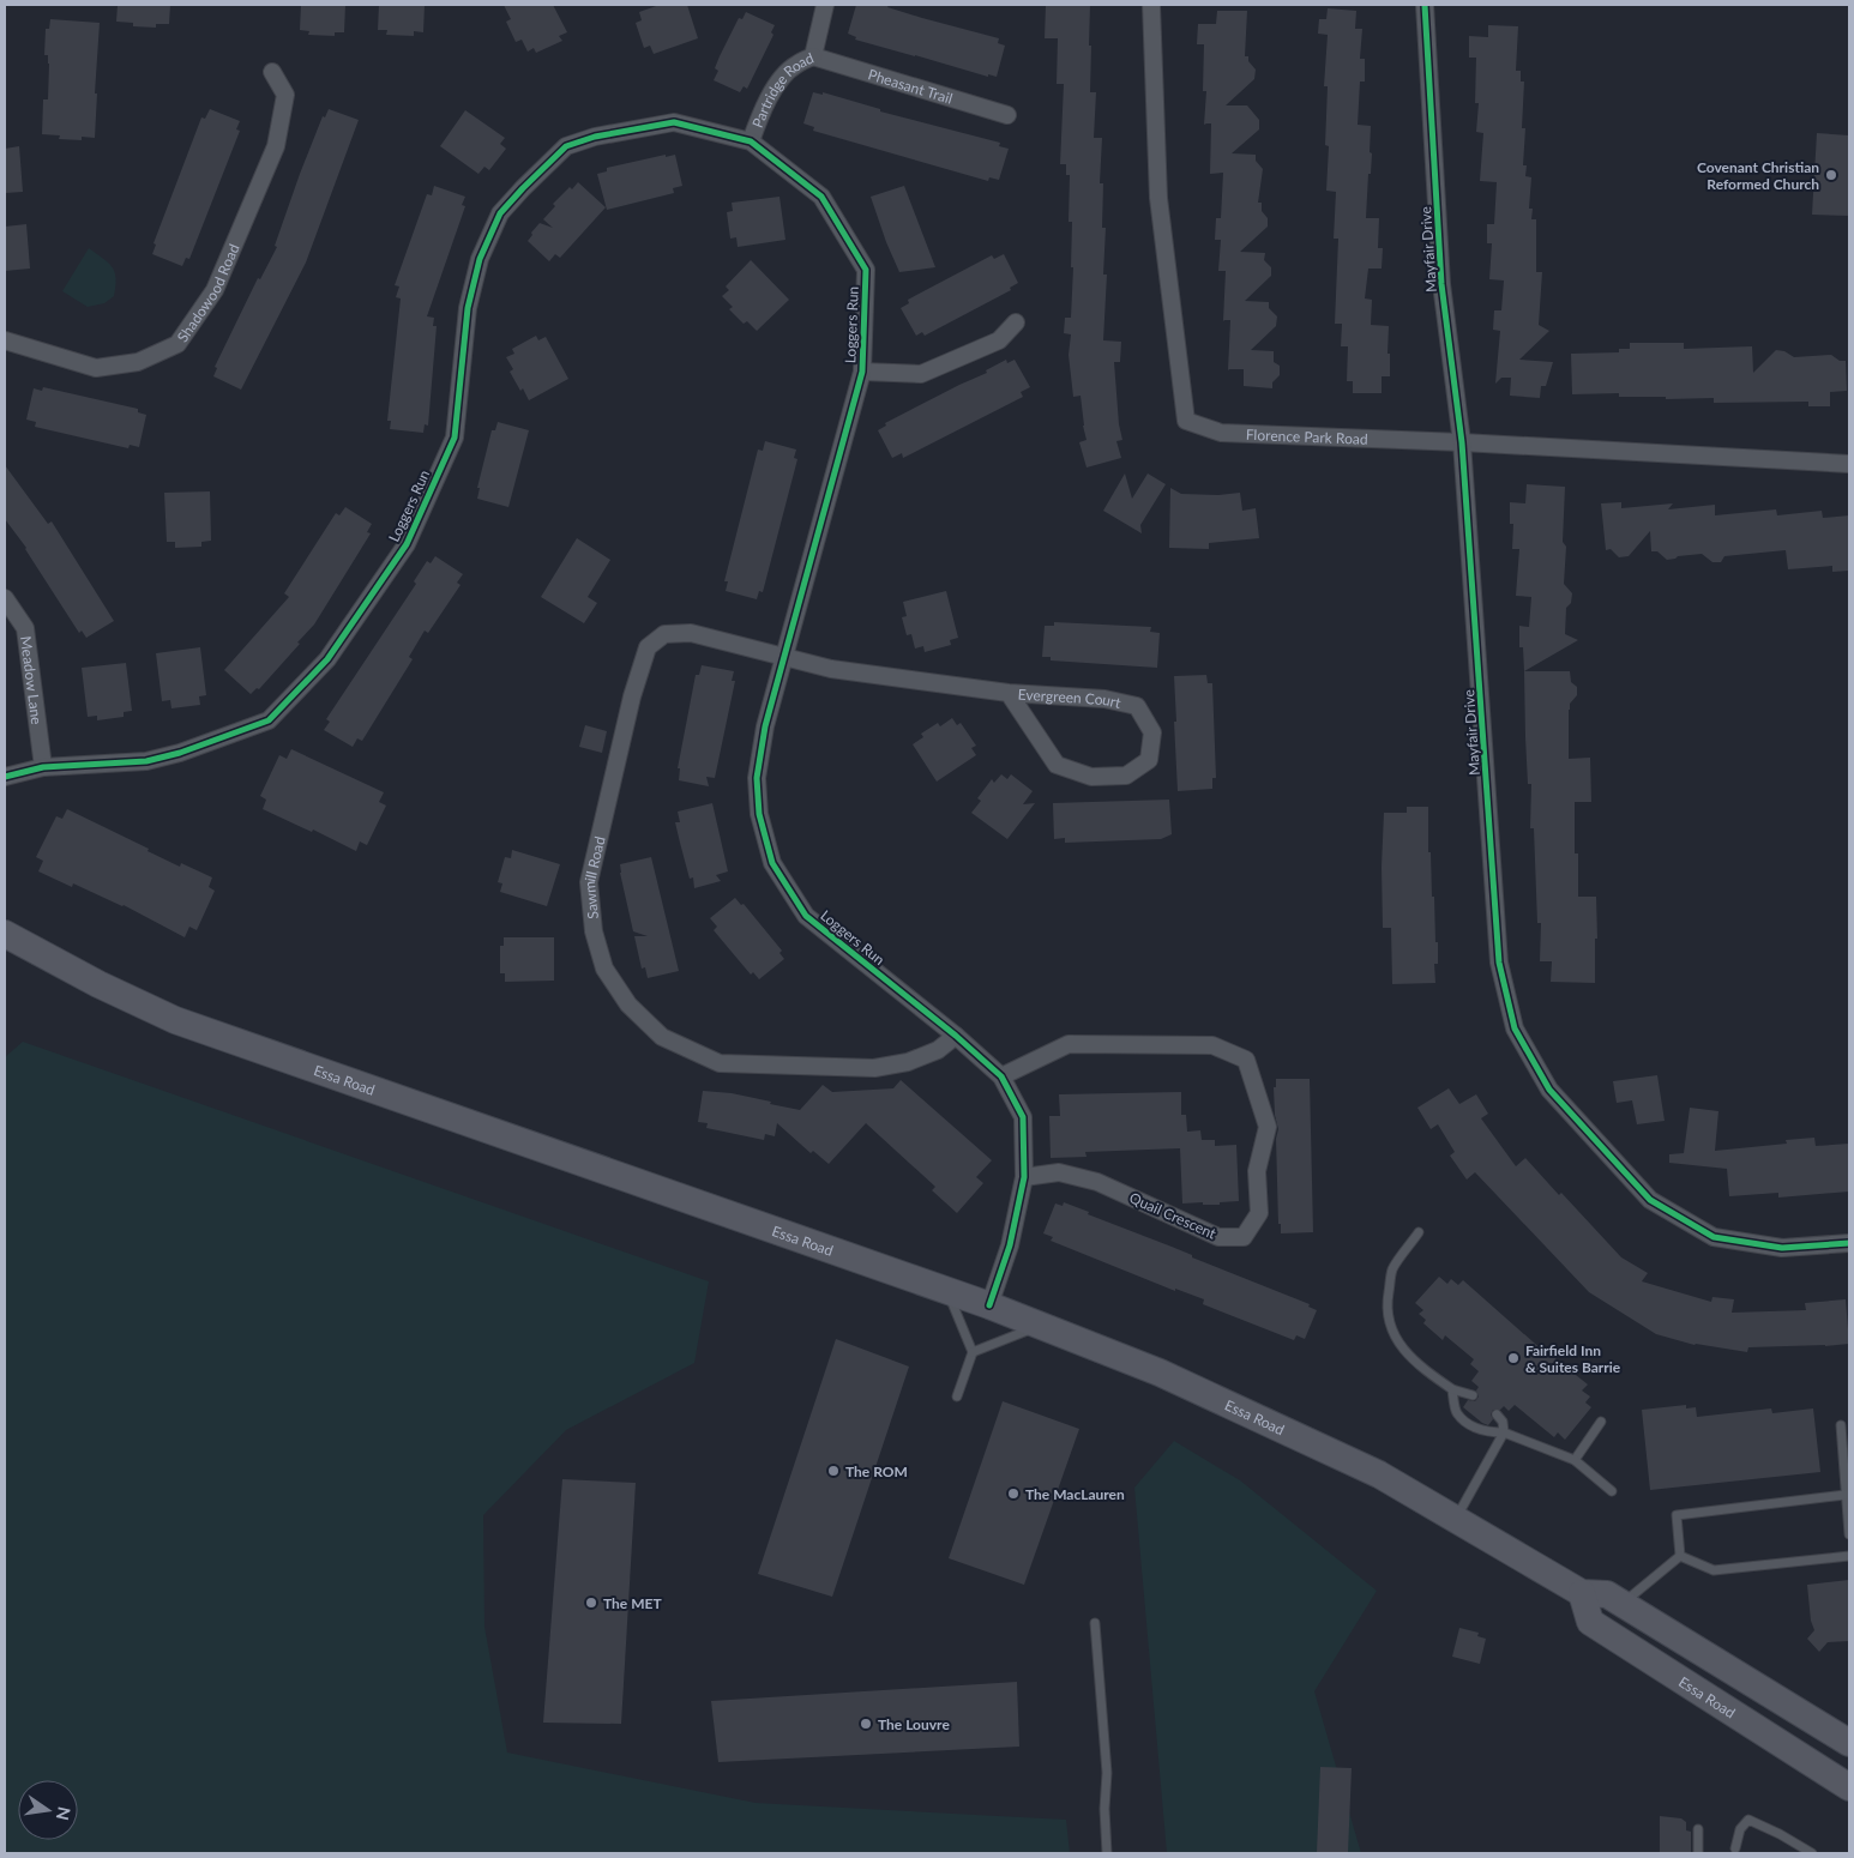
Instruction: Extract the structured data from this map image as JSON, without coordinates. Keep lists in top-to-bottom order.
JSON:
{
  "streets": {
    "main road": ["Essa Road"],
    "street": [
      "Pheasant Trail",
      "Partridge Road",
      "Mayfair Drive",
      "Shadowood Road",
      "Loggers Run",
      "Florence Park Road",
      "Meadow Lane",
      "Evergreen Court",
      "Sawmill Road",
      "Quail Crescent"
    ]
  },
  "crossings": [
    ["Pheasant Trail", "Partridge Road"],
    ["Partridge Road", "Loggers Run"],
    ["Mayfair Drive", "Florence Park Road"],
    ["Loggers Run", "Meadow Lane"],
    ["Loggers Run", "Evergreen Court"],
    ["Loggers Run", "Sawmill Road"],
    ["Loggers Run", "Essa Road"],
    ["Loggers Run", "Quail Crescent"],
    ["Evergreen Court", "Sawmill Road"]
  ],
  "places": [
    "Covenant Christian Reformed Church",
    "Fairfield Inn & Suites Barrie",
    "The ROM",
    "The MacLauren",
    "The MET",
    "The Louvre"
  ],
  "north": "right"
}
